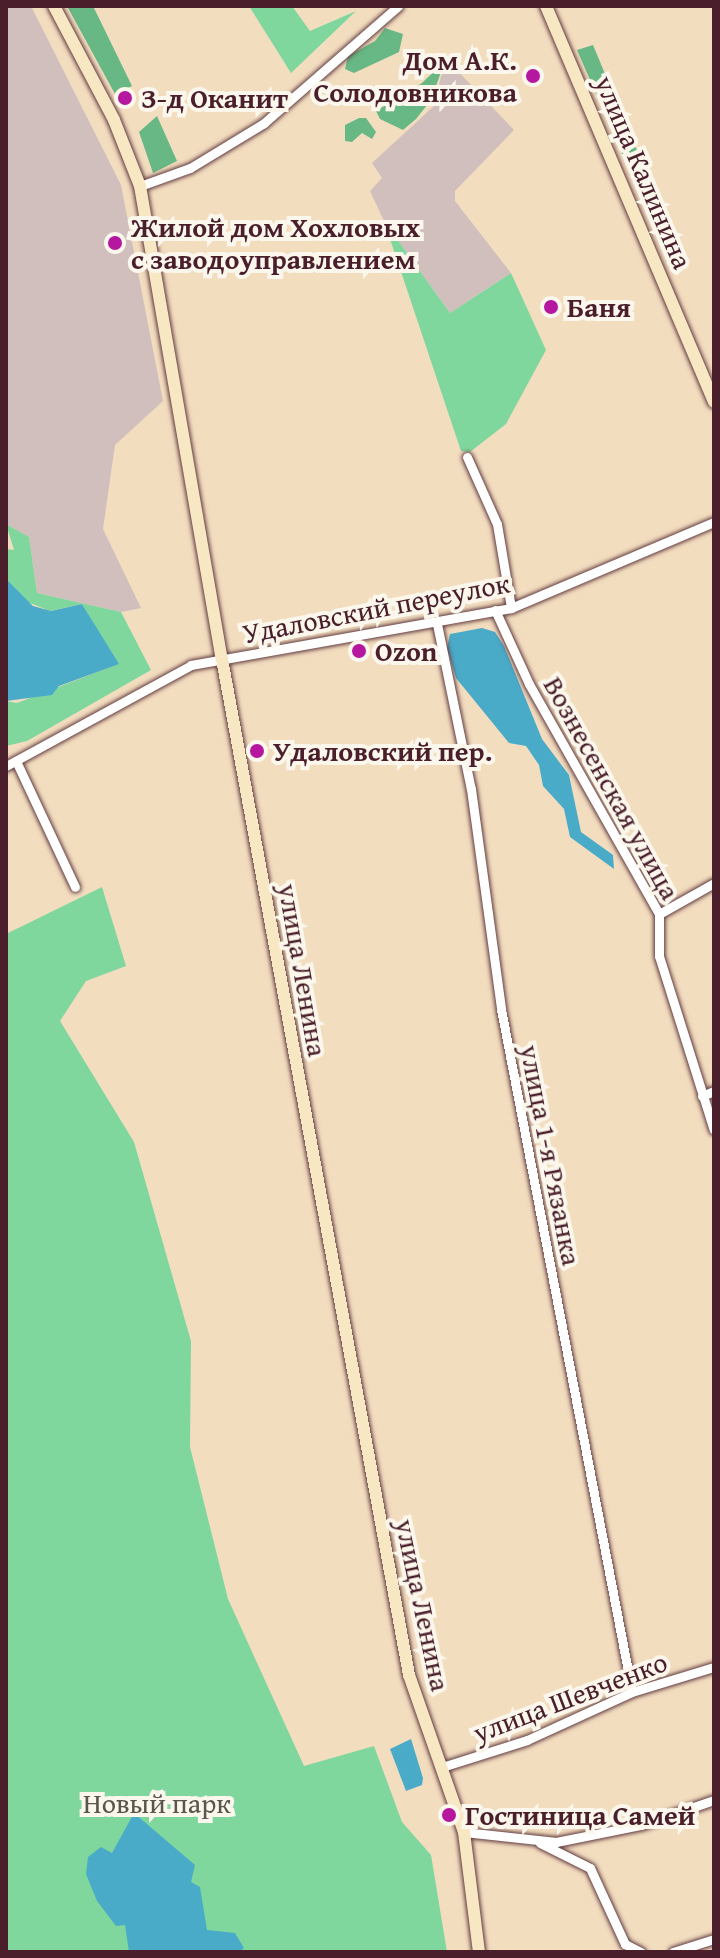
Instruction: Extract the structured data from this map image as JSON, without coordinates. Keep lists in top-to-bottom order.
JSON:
{
  "streets": {
    "street": [
      "улица Калинина",
      "Удаловский переулок",
      "Вознесенская улица",
      "улица Ленина",
      "улица 1-я Рязанка",
      "улица Шевченко"
    ]
  },
  "crossings": [
    ["Удаловский переулок", "Вознесенская улица"],
    ["Удаловский переулок", "улица Ленина"],
    ["Удаловский переулок", "улица 1-я Рязанка"],
    ["улица Ленина", "улица Шевченко"],
    ["улица 1-я Рязанка", "улица Шевченко"]
  ],
  "parks": ["Новый парк"],
  "places": [
    "Дом А.К. Солодовникова",
    "З-д Оканит",
    "Жилой дом Хохловых с заводоуправлением",
    "Баня",
    "Ozon",
    "Удаловский пер.",
    "Гостиница Самей"
  ]
}
